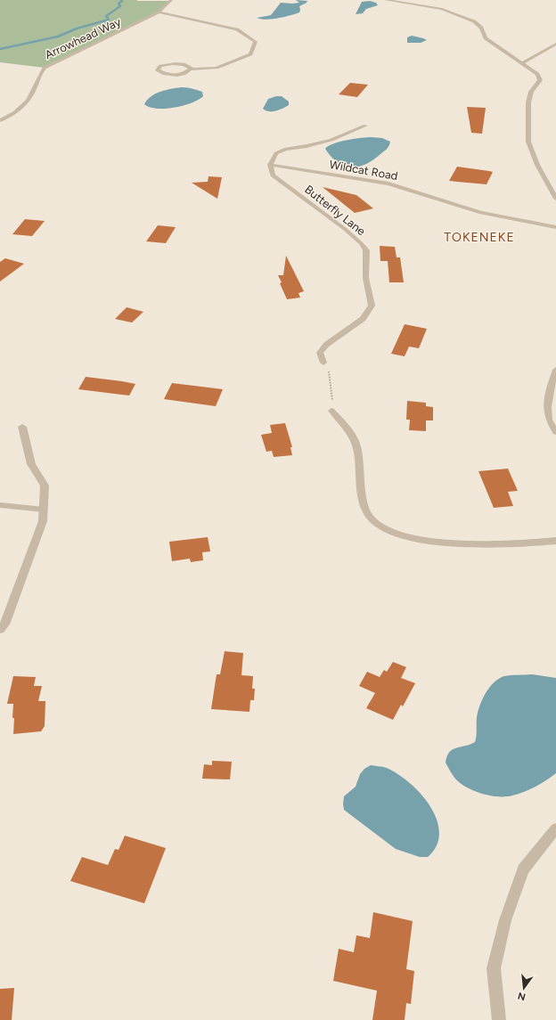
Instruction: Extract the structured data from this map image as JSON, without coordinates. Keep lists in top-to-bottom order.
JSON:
{
  "streets": {
    "street": ["Arrowhead Way", "Wildcat Road", "Butterfly Lane"]
  },
  "crossings": [
    ["Wildcat Road", "Butterfly Lane"]
  ],
  "districts": ["TOKENEKE"],
  "north": "bottom"
}
